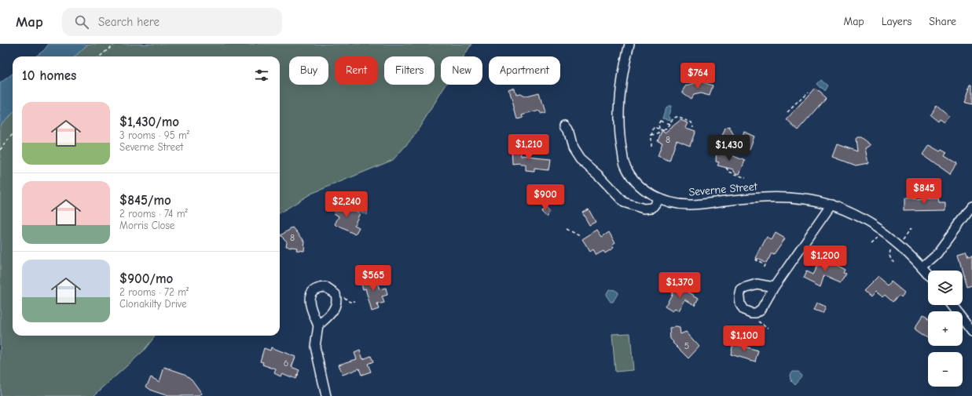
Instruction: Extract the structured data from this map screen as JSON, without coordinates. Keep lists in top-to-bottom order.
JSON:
{
  "streets": {
    "street": ["Severne Street"]
  },
  "house_numbers": [
    "8",
    "8",
    "5",
    "6"
  ],
  "page": {
    "header": "Map",
    "search": "Search here",
    "nav": ["Map", "Layers", "Share"],
    "chip": [
      "Buy",
      "Rent",
      "Filters",
      "New",
      "Apartment"
    ],
    "heading": "10 homes",
    "price": [
      "$764",
      "$1,210",
      "$1,430",
      "$845",
      "$900",
      "$2,240",
      "$1,200",
      "$565",
      "$1,370",
      "$1,100"
    ],
    "list": [
      {
        "name": "$1,430/mo",
        "note": "3 rooms · 95 m² · Severne Street"
      },
      {
        "name": "$845/mo",
        "note": "2 rooms · 74 m² · Morris Close"
      },
      {
        "name": "$900/mo",
        "note": "2 rooms · 72 m² · Clonakilty Drive"
      }
    ],
    "map_buttons": ["+", "−"]
  }
}
